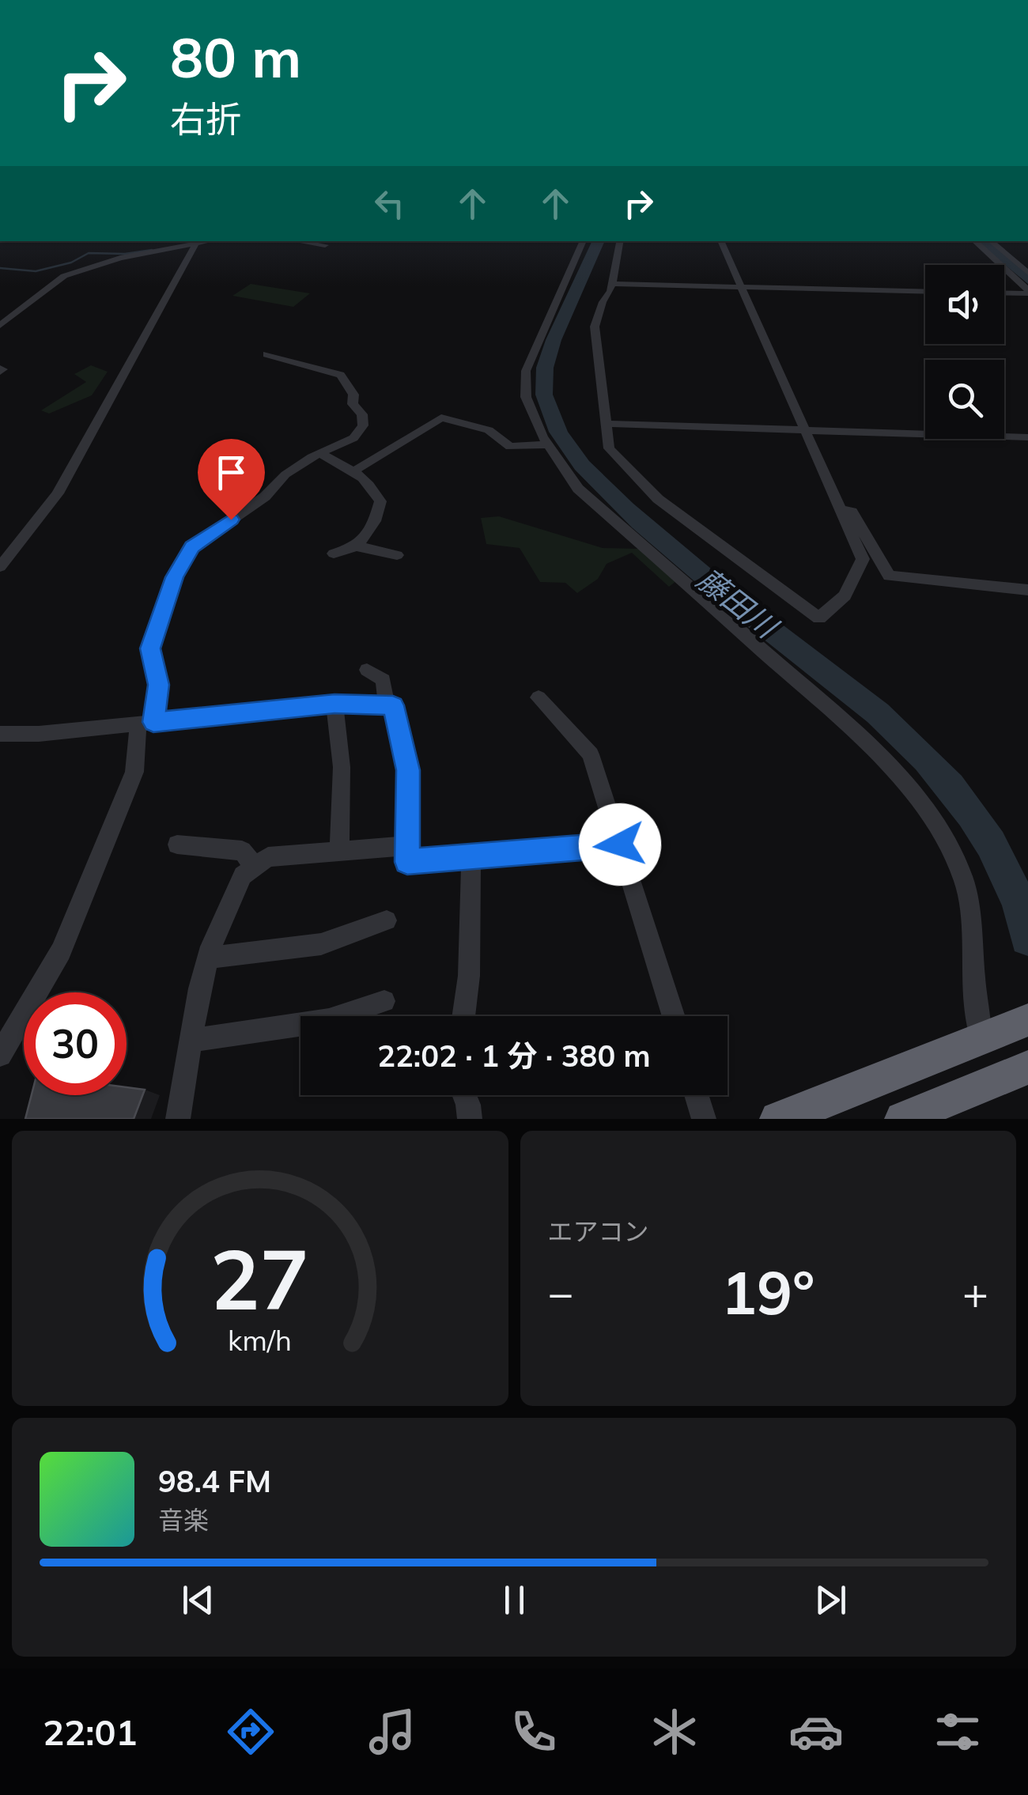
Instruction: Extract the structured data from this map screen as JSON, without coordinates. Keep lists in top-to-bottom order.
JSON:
{
  "water": ["藤田川"],
  "page": {
    "turn": ["80 m", "右折"],
    "limit": "30",
    "trip": "22:02 · 1 分 · 380 m",
    "tile": "エアコン",
    "heat": ["−", "19°", "+"],
    "song": ["98.4 FM", "音楽"],
    "tabs": "22:01",
    "gauge": ["27", "km/h"]
  }
}
